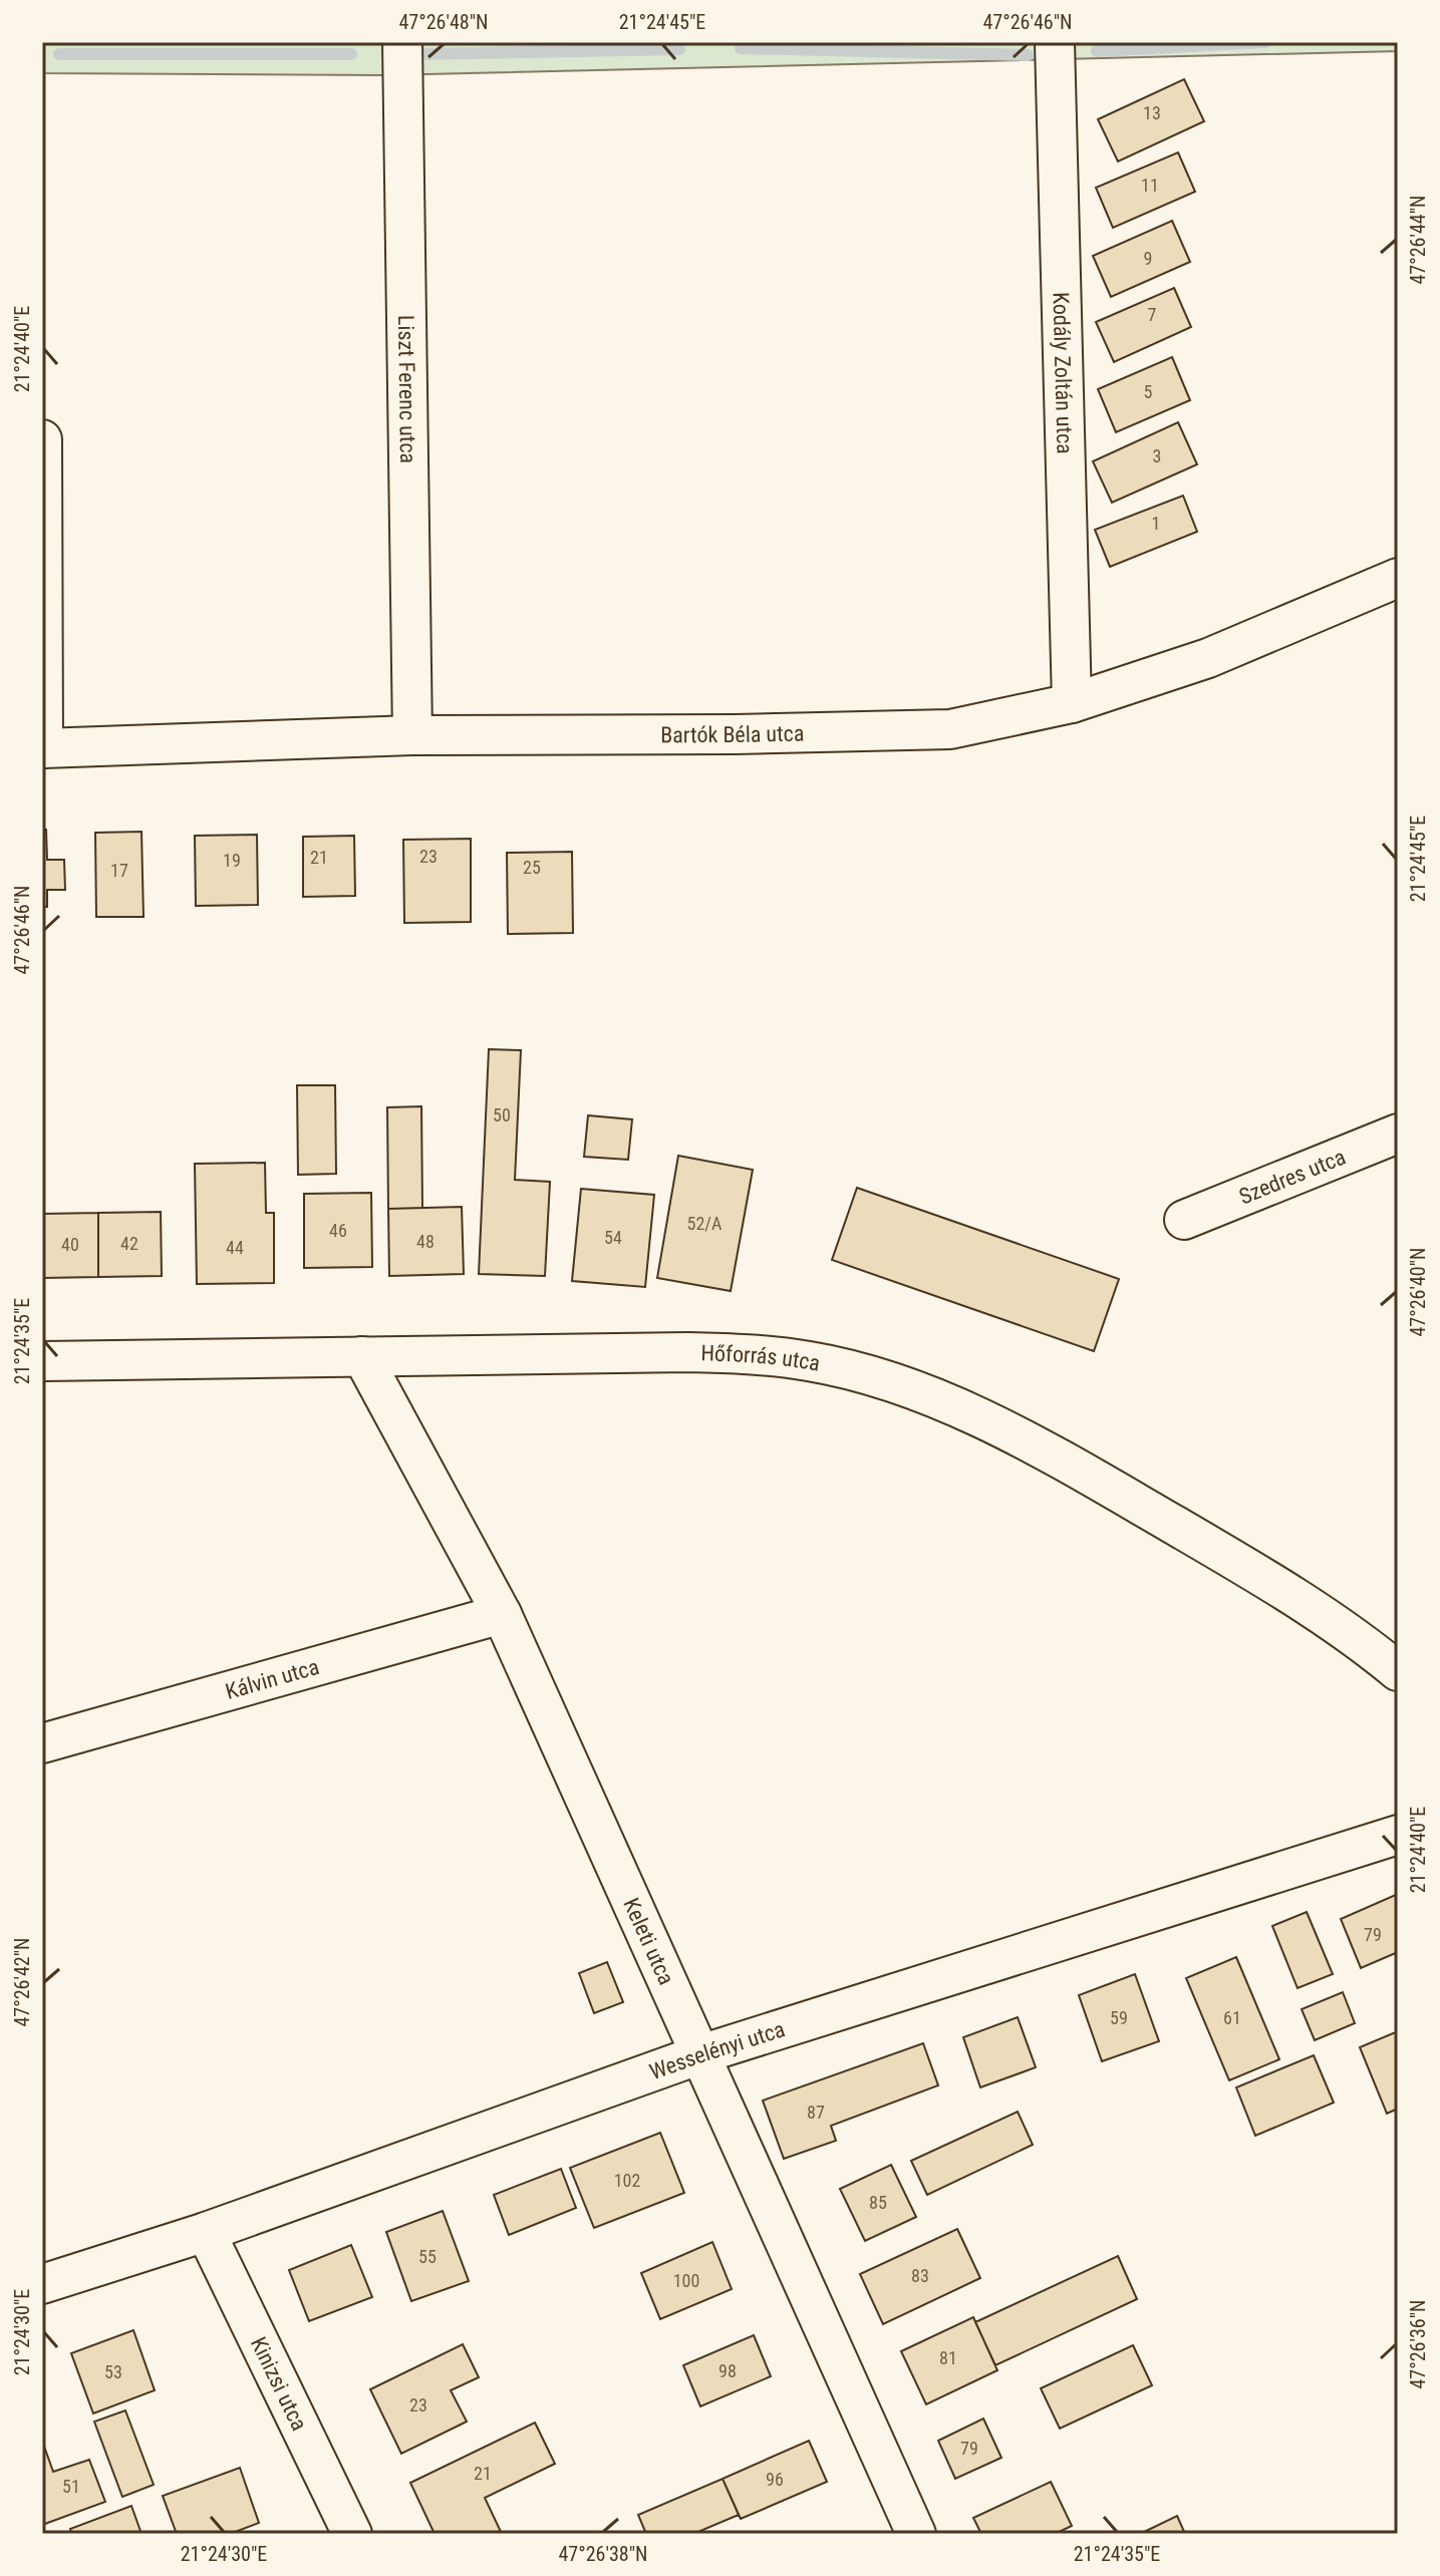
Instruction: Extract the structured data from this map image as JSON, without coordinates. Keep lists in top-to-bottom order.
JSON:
{
  "streets": {
    "street": [
      "Kodály Zoltán utca",
      "Liszt Ferenc utca",
      "Bartók Béla utca",
      "Szedres utca",
      "Hőforrás utca",
      "Kálvin utca",
      "Keleti utca",
      "Wesselényi utca",
      "Kinizsi utca"
    ]
  },
  "crossings": [
    ["Kodály Zoltán utca", "Bartók Béla utca"],
    ["Liszt Ferenc utca", "Bartók Béla utca"],
    ["Hőforrás utca", "Keleti utca"],
    ["Kálvin utca", "Keleti utca"],
    ["Keleti utca", "Wesselényi utca"],
    ["Wesselényi utca", "Kinizsi utca"]
  ],
  "house_numbers": [
    "13",
    "11",
    "9",
    "7",
    "5",
    "3",
    "1",
    "23",
    "21",
    "19",
    "25",
    "17",
    "50",
    "52/A",
    "46",
    "54",
    "48",
    "42",
    "40",
    "44",
    "79",
    "59",
    "61",
    "87",
    "102",
    "85",
    "55",
    "83",
    "100",
    "81",
    "98",
    "53",
    "23",
    "79",
    "21",
    "96",
    "51"
  ],
  "coordinates": [
    "47°26'48\"N",
    "21°24'45\"E",
    "47°26'46\"N",
    "47°26'44\"N",
    "21°24'40\"E",
    "47°26'40\"N",
    "21°24'35\"E",
    "47°26'42\"N",
    "21°24'30\"E",
    "47°26'36\"N",
    "47°26'38\"N"
  ]
}
